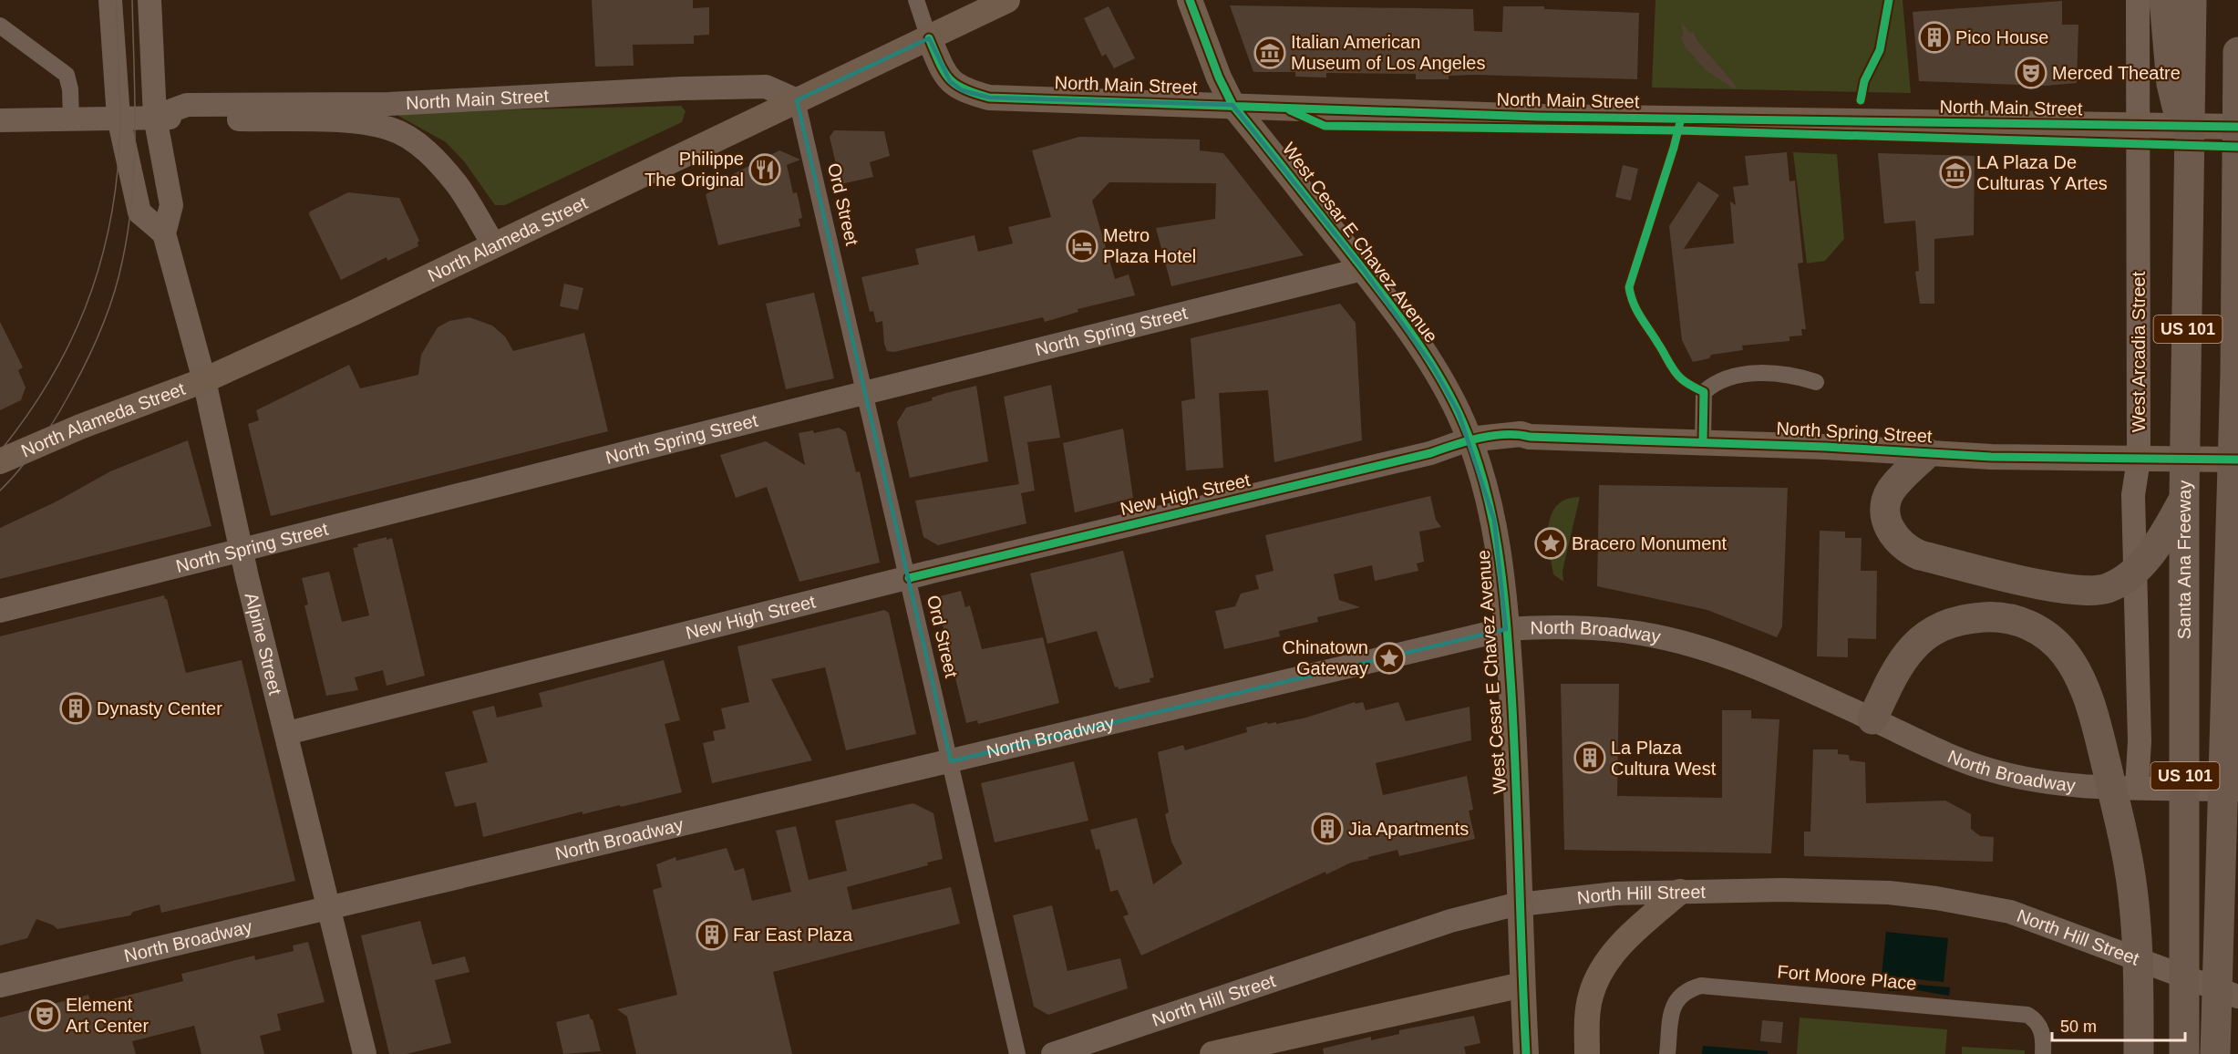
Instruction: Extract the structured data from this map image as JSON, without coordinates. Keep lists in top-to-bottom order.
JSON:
{
  "streets": {
    "highway": ["US 101", "Santa Ana Freeway"],
    "main road": [
      "North Main Street",
      "North Alameda Street",
      "West Cesar E Chavez Avenue",
      "North Spring Street",
      "West Arcadia Street",
      "New High Street",
      "North Broadway",
      "Alpine Street",
      "North Hill Street"
    ],
    "street": ["Ord Street", "Fort Moore Place"]
  },
  "crossings": [
    ["North Main Street", "Ord Street"],
    ["North Main Street", "North Alameda Street"],
    ["North Main Street", "West Cesar E Chavez Avenue"],
    ["North Main Street", "West Arcadia Street"],
    ["North Main Street", "Alpine Street"],
    ["Ord Street", "North Alameda Street"],
    ["Ord Street", "North Spring Street"],
    ["Ord Street", "New High Street"],
    ["Ord Street", "North Broadway"],
    ["North Alameda Street", "Alpine Street"],
    ["West Cesar E Chavez Avenue", "North Spring Street"],
    ["West Cesar E Chavez Avenue", "New High Street"],
    ["West Cesar E Chavez Avenue", "North Broadway"],
    ["North Spring Street", "West Arcadia Street"],
    ["North Spring Street", "New High Street"],
    ["North Spring Street", "Alpine Street"],
    ["West Arcadia Street", "North Broadway"],
    ["New High Street", "Alpine Street"],
    ["North Broadway", "Alpine Street"]
  ],
  "places": {
    "building": [
      "Pico House",
      "Dynasty Center",
      "La Plaza Cultura West",
      "Jia Apartments",
      "Far East Plaza"
    ],
    "museum": ["Italian American Museum of Los Angeles", "LA Plaza De Culturas Y Artes"],
    "theatre": ["Merced Theatre", "Element Art Center"],
    "restaurant": ["Philippe The Original"],
    "hotel": ["Metro Plaza Hotel"],
    "place": ["Bracero Monument", "Chinatown Gateway"]
  },
  "scale_bar": "50 m"
}
